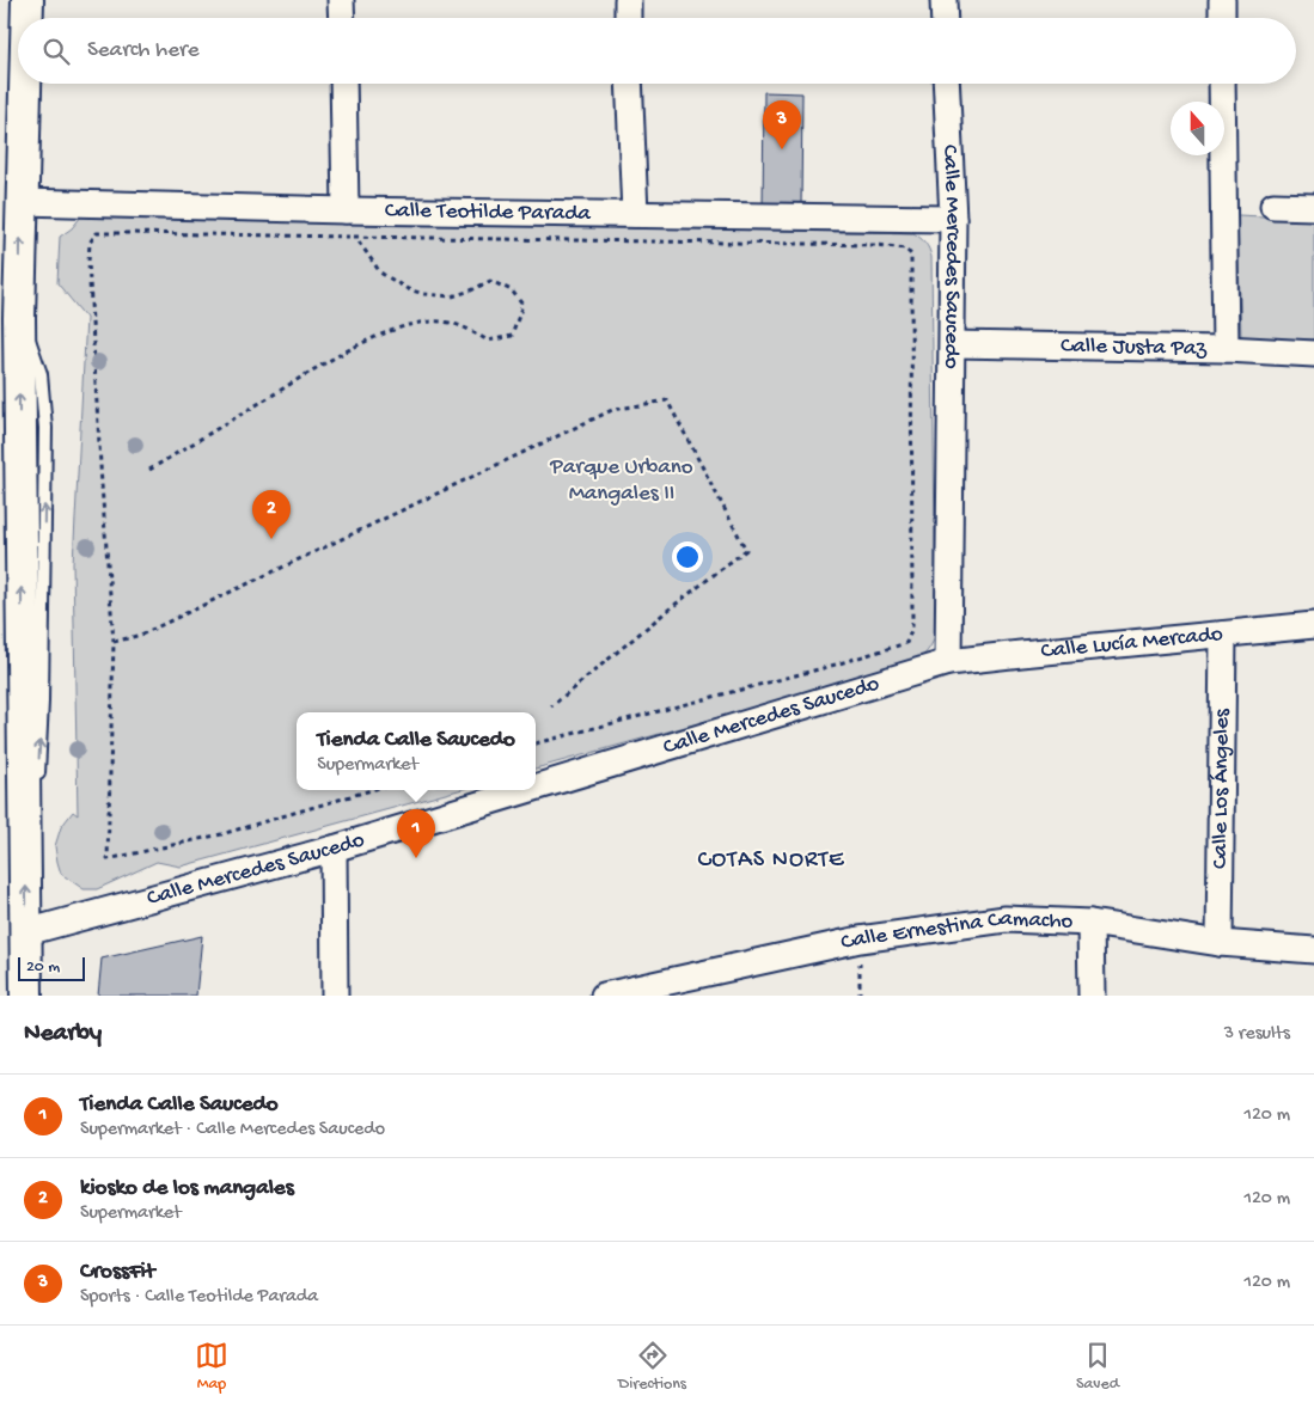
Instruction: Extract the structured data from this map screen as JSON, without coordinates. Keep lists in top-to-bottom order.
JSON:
{
  "streets": {
    "street": [
      "Calle Teotilde Parada",
      "Calle Mercedes Saucedo",
      "Calle Justa Paz",
      "Calle Lucía Mercado",
      "Calle Los Ángeles",
      "Calle Ernestina Camacho"
    ]
  },
  "crossings": [
    ["Calle Teotilde Parada", "Calle Mercedes Saucedo"],
    ["Calle Mercedes Saucedo", "Calle Justa Paz"],
    ["Calle Mercedes Saucedo", "Calle Lucía Mercado"],
    ["Calle Lucía Mercado", "Calle Los Ángeles"],
    ["Calle Los Ángeles", "Calle Ernestina Camacho"]
  ],
  "districts": ["COTAS NORTE"],
  "parks": ["Parque Urbano Mangales II"],
  "scale_bar": "20 m",
  "north": "top",
  "page": {
    "search": "Search here",
    "pins": ["3", "2", "1"],
    "popup": ["Tienda Calle Saucedo", "Supermarket"],
    "scale": "20 m",
    "heading": ["Nearby", "3 results"],
    "list": [
      {
        "mark": "1",
        "name": "Tienda Calle Saucedo",
        "note": "Supermarket · Calle Mercedes Saucedo",
        "value": "120 m"
      },
      {
        "mark": "2",
        "name": "kiosko de los mangales",
        "note": "Supermarket",
        "value": "120 m"
      },
      {
        "mark": "3",
        "name": "CrossFit",
        "note": "Sports · Calle Teotilde Parada",
        "value": "120 m"
      }
    ],
    "nav": ["Map", "Directions", "Saved"]
  }
}
